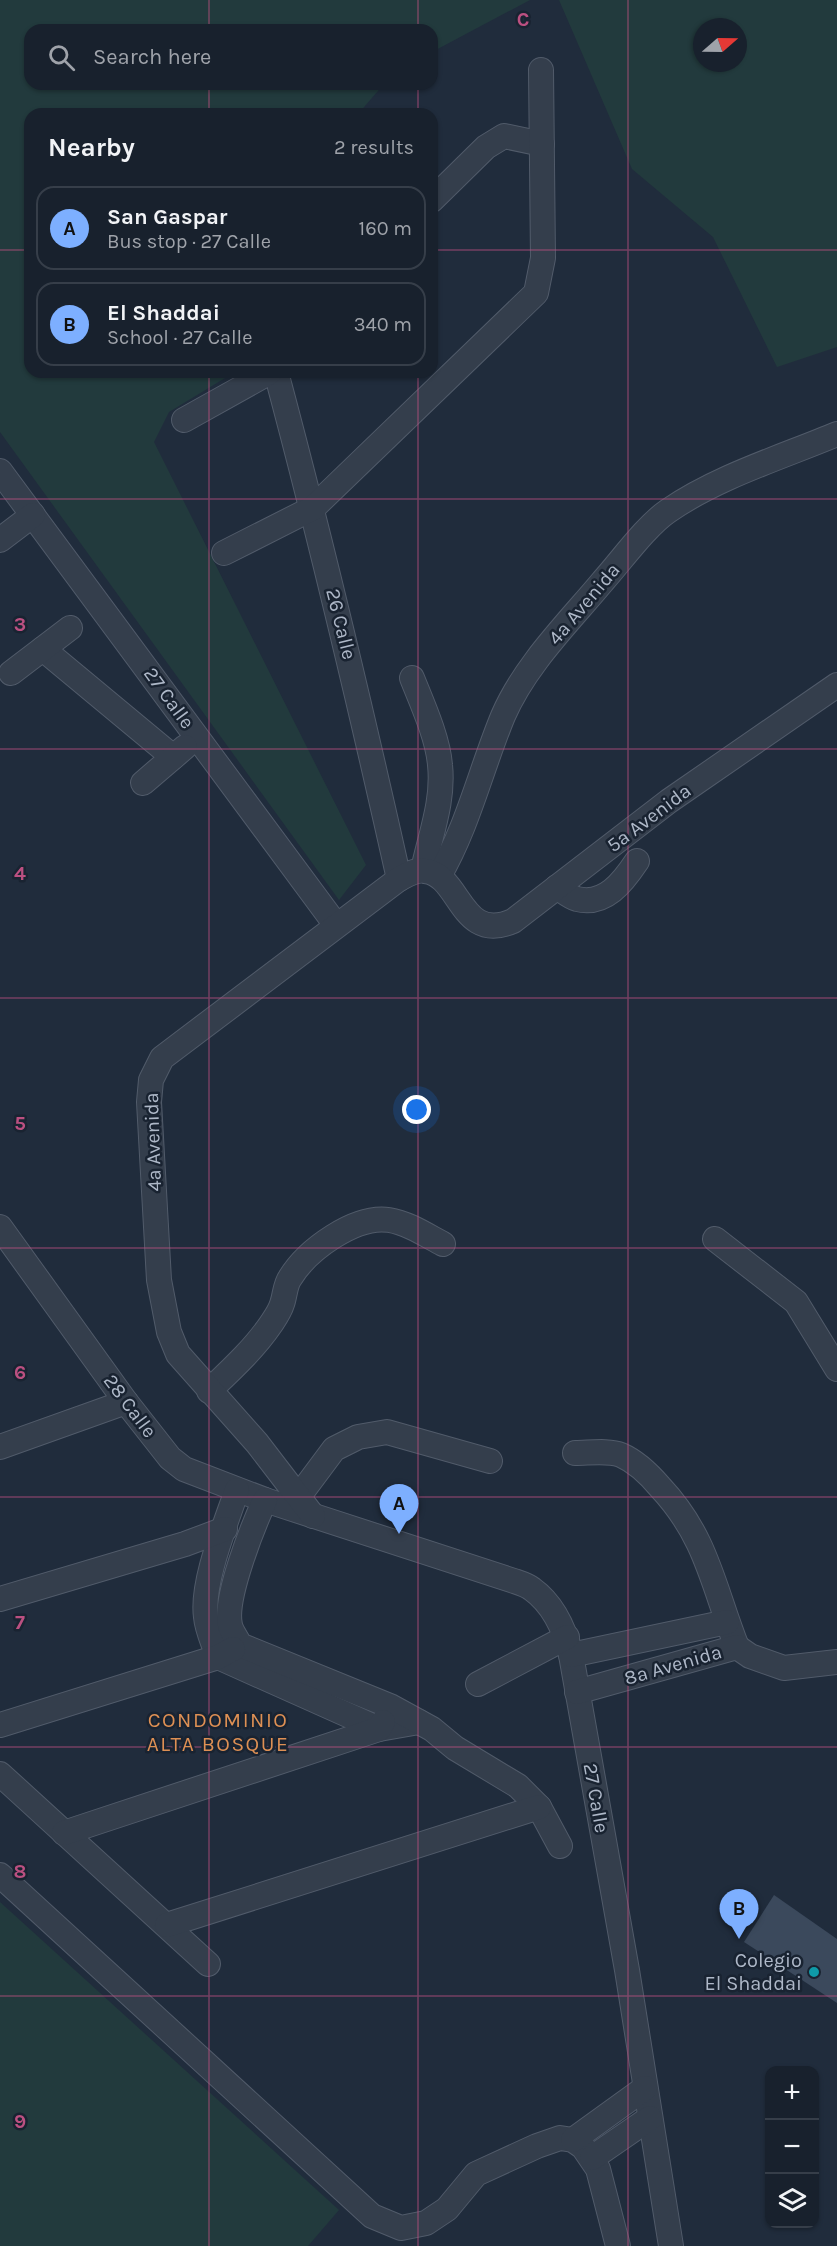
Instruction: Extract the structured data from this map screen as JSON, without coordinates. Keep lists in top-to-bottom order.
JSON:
{
  "streets": {
    "street": [
      "4a Avenida",
      "26 Calle",
      "27 Calle",
      "5a Avenida",
      "28 Calle",
      "8a Avenida"
    ]
  },
  "crossings": [
    ["4a Avenida", "26 Calle"],
    ["4a Avenida", "27 Calle"],
    ["4a Avenida", "5a Avenida"],
    ["4a Avenida", "28 Calle"],
    ["27 Calle", "28 Calle"],
    ["27 Calle", "8a Avenida"]
  ],
  "districts": ["CONDOMINIO ALTA BOSQUE"],
  "places": ["Colegio El Shaddai"],
  "north": "right",
  "page": {
    "search": "Search here",
    "heading": ["Nearby", "2 results"],
    "list": [
      {
        "mark": "A",
        "name": "San Gaspar",
        "note": "Bus stop · 27 Calle",
        "value": "160 m"
      },
      {
        "mark": "B",
        "name": "El Shaddai",
        "note": "School · 27 Calle",
        "value": "340 m"
      }
    ],
    "pins": ["A", "B"],
    "map_buttons": ["+", "−"]
  },
  "grid": {
    "columns": ["C"],
    "rows": [
      "3",
      "4",
      "5",
      "6",
      "7",
      "8",
      "9"
    ]
  }
}
